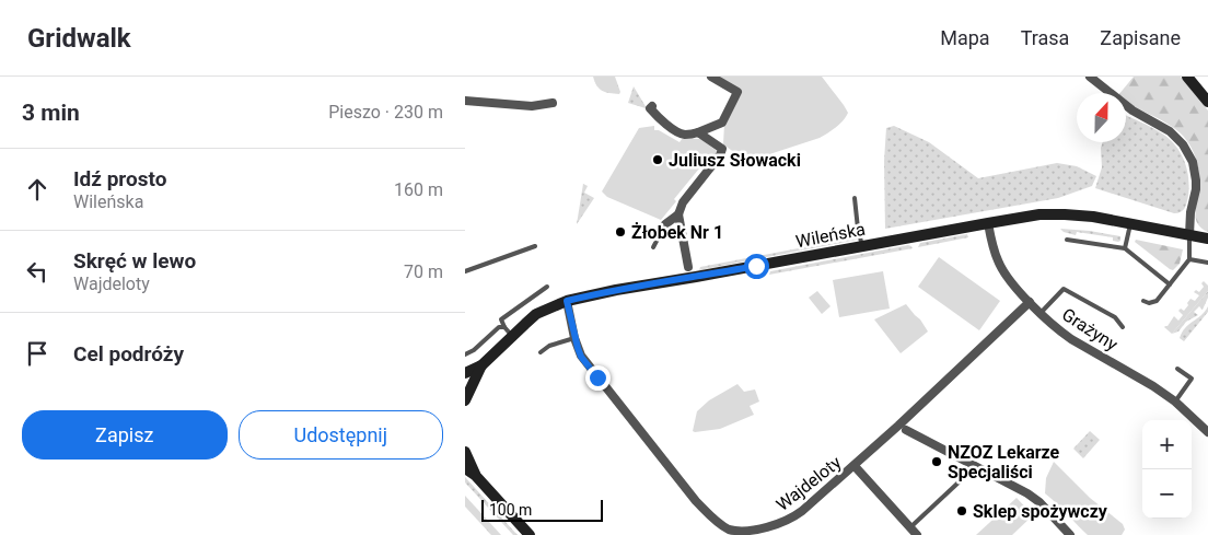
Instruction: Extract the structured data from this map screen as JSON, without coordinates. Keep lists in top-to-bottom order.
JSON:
{
  "streets": {
    "street": ["Wileńska", "Grażyny", "Wajdeloty"]
  },
  "crossings": [
    ["Wileńska", "Grażyny"],
    ["Wileńska", "Wajdeloty"],
    ["Grażyny", "Wajdeloty"]
  ],
  "places": [
    "Juliusz Słowacki",
    "Żłobek Nr 1",
    "NZOZ Lekarze Specjaliści",
    "Sklep spożywczy"
  ],
  "scale_bar": "100 m",
  "north": "top",
  "page": {
    "header": "Gridwalk",
    "nav": ["Mapa", "Trasa", "Zapisane"],
    "heading": ["3 min", "Pieszo · 230 m"],
    "list": [
      ["Idź prosto", "Wileńska", "160 m"],
      ["Skręć w lewo", "Wajdeloty", "70 m"],
      "Cel podróży"
    ],
    "buttons": ["Zapisz", "Udostępnij"],
    "map_buttons": ["+", "−"],
    "scale": "100 m"
  }
}
